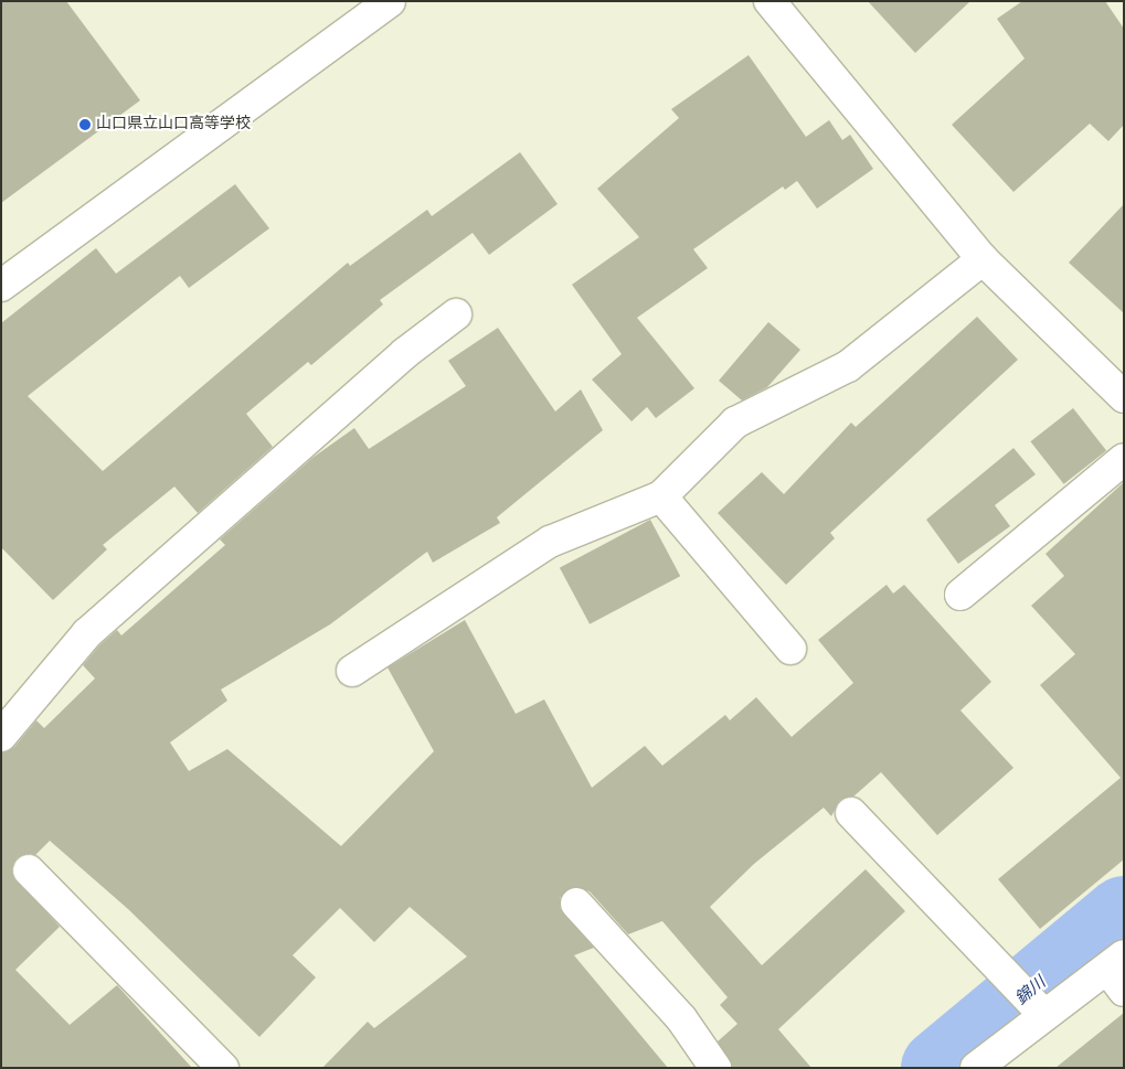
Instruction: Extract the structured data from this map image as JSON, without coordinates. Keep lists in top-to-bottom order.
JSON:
{
  "water": ["錦川"],
  "places": ["山口県立山口高等学校"]
}
